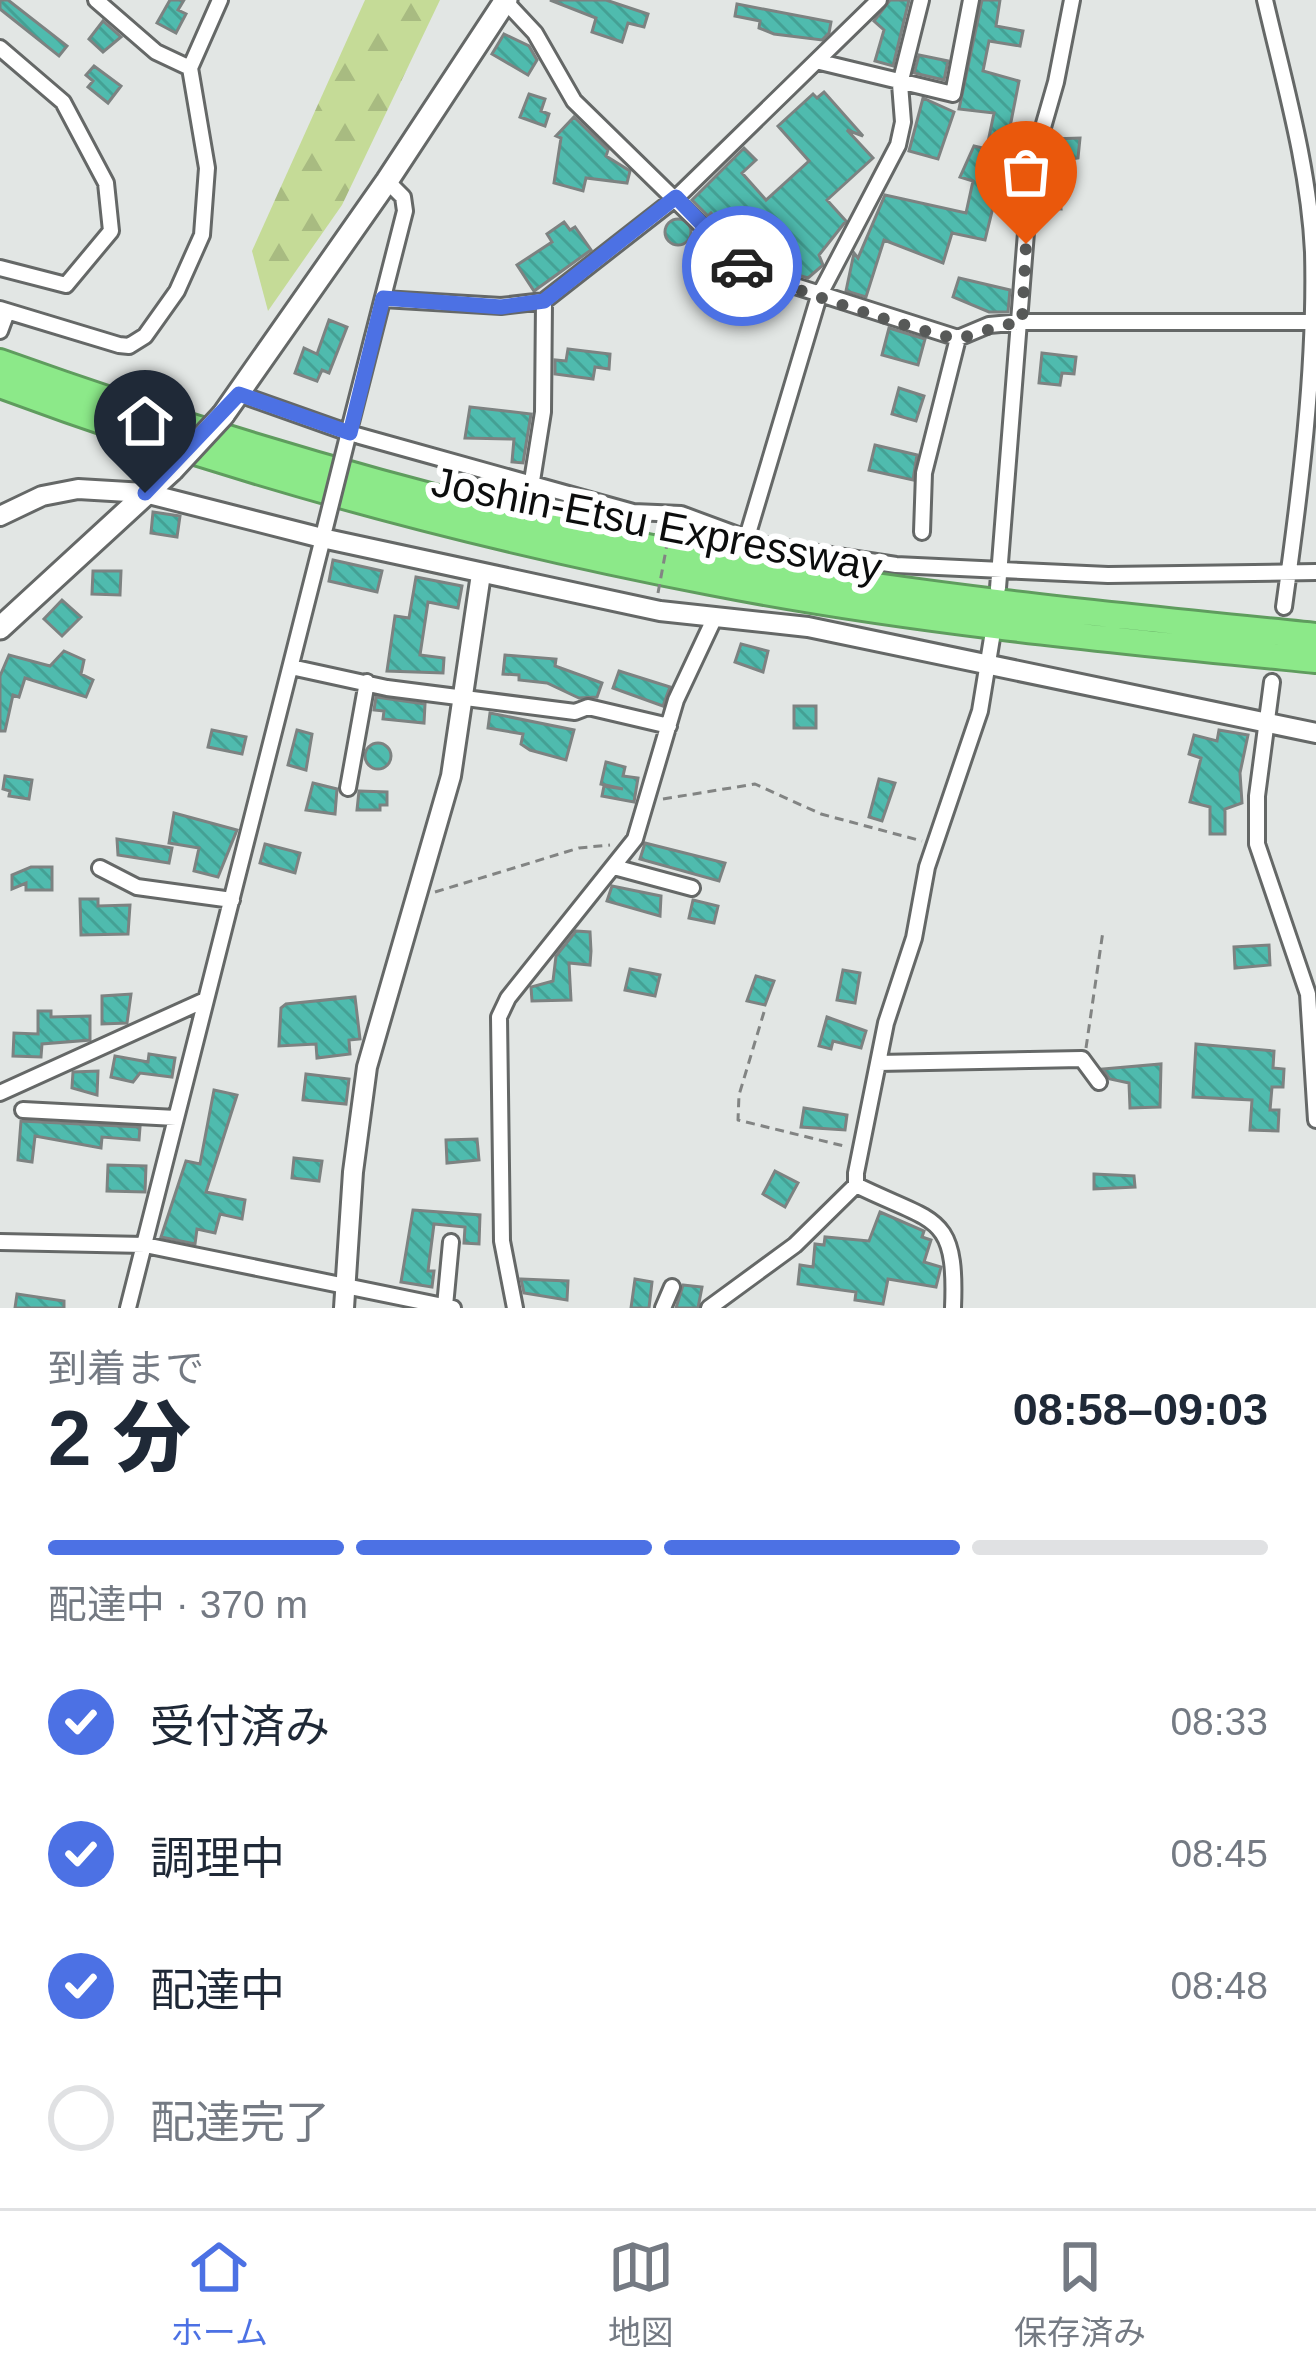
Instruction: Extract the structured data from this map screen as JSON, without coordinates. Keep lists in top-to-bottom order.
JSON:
{
  "streets": {
    "highway": ["Joshin-Etsu Expressway"]
  },
  "page": {
    "heading": ["2 分", "到着まで", "08:58–09:03"],
    "bar": "配達中 · 370 m",
    "list": [
      ["受付済み", "08:33"],
      ["調理中", "08:45"],
      ["配達中", "08:48"],
      "配達完了"
    ],
    "tabs": ["ホーム", "地図", "保存済み"]
  }
}
